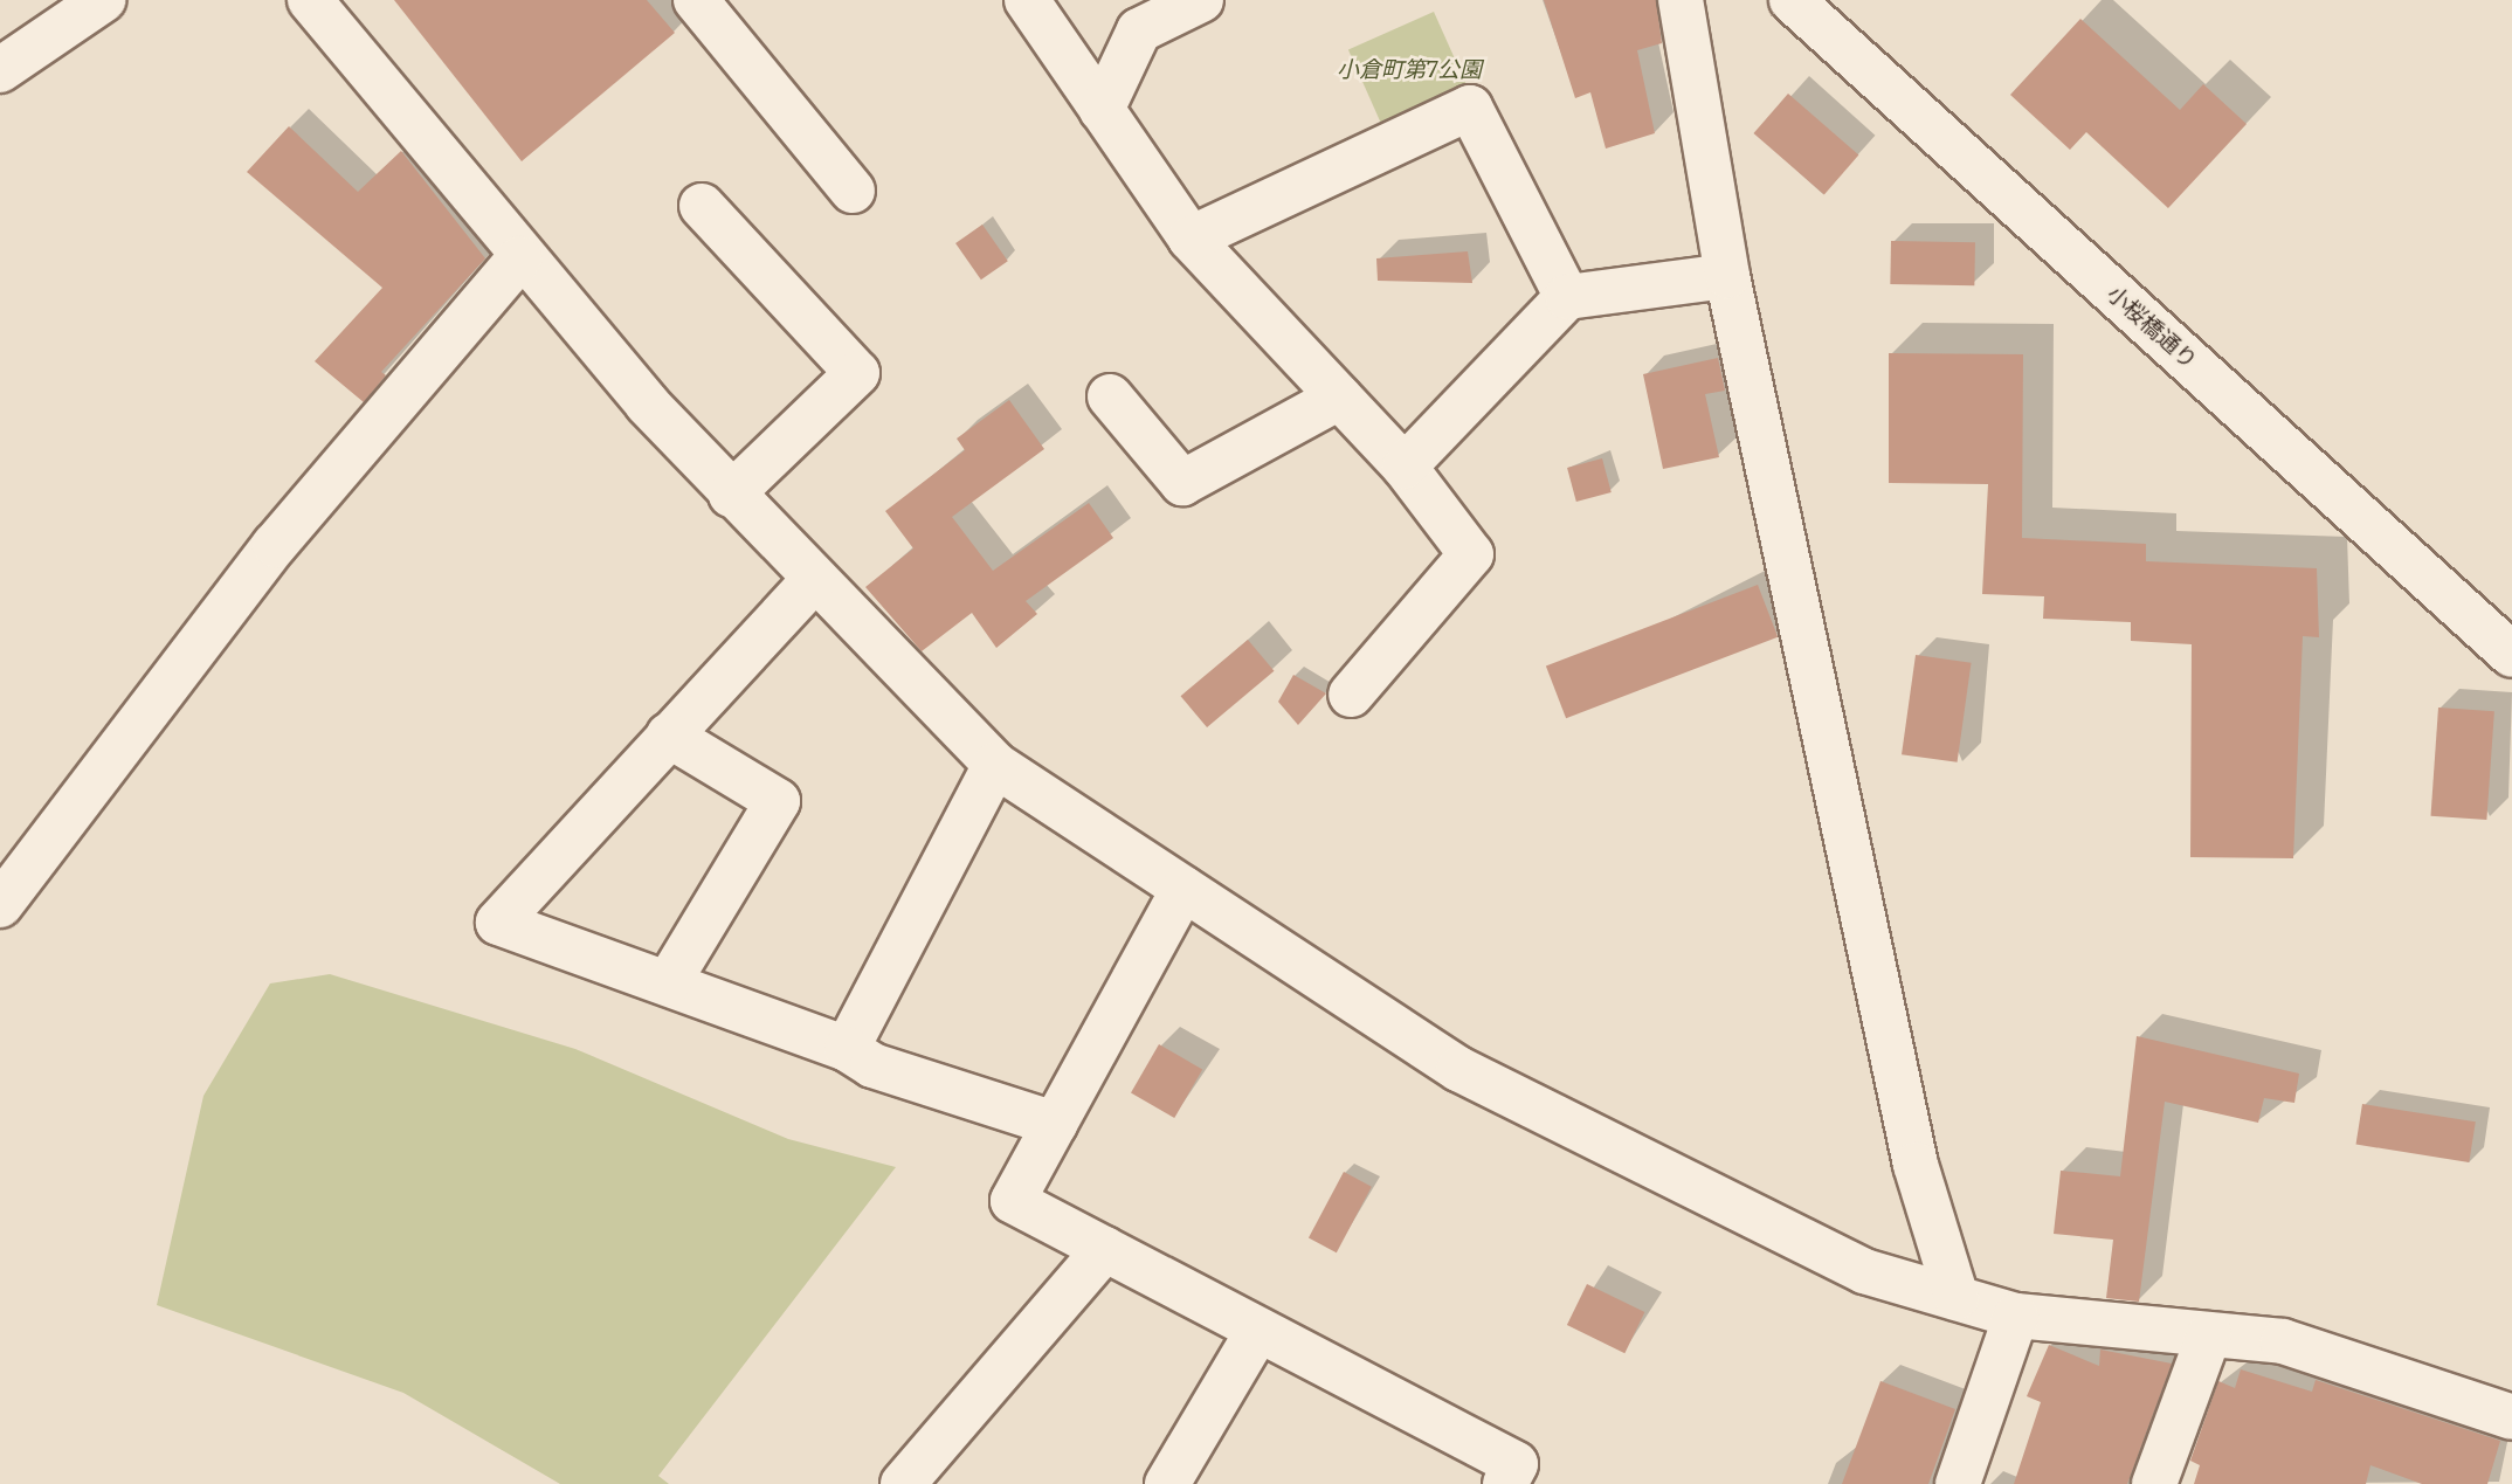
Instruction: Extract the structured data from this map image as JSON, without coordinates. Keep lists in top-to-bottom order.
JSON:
{
  "streets": {
    "street": ["小桜橋通り"]
  },
  "parks": ["小倉町第7公園"]
}
